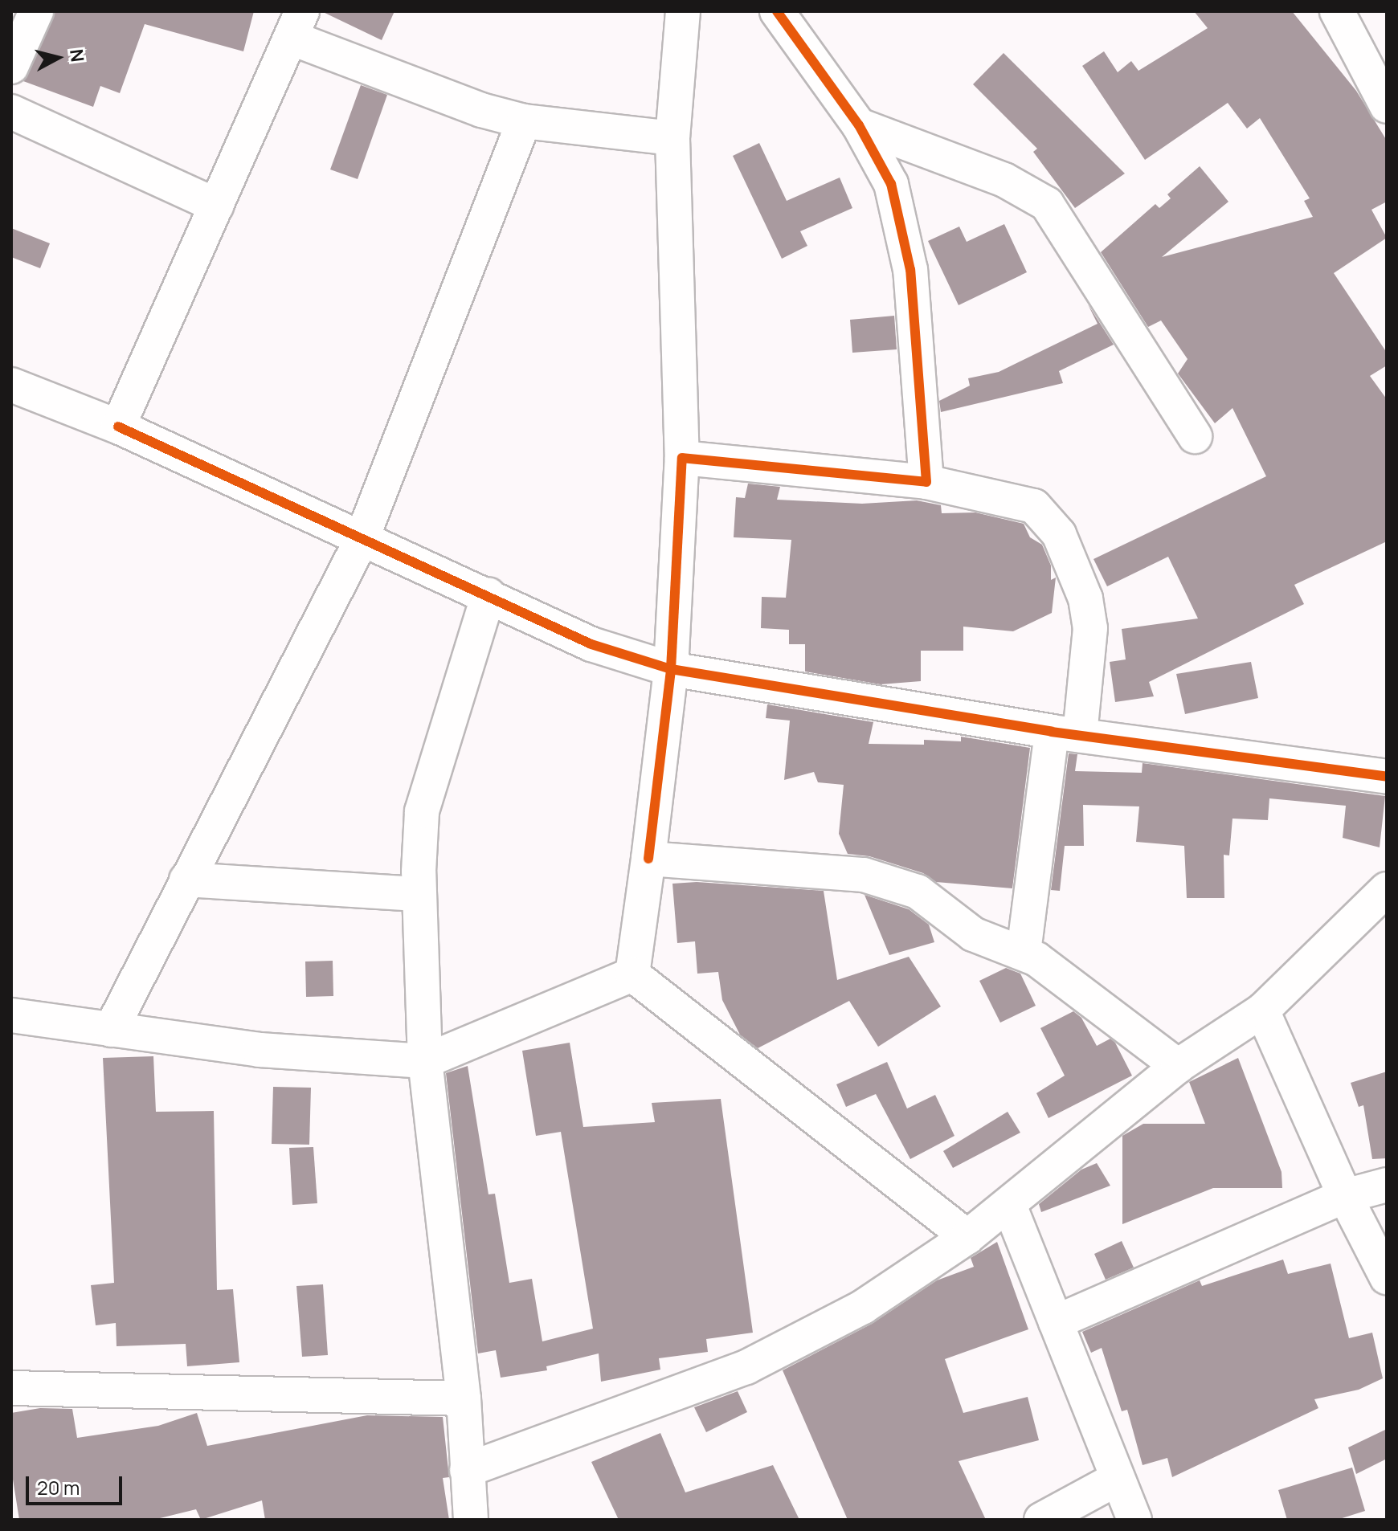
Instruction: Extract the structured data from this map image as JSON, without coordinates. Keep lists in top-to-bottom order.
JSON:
{
  "scale_bar": "20 m",
  "north": "right"
}
